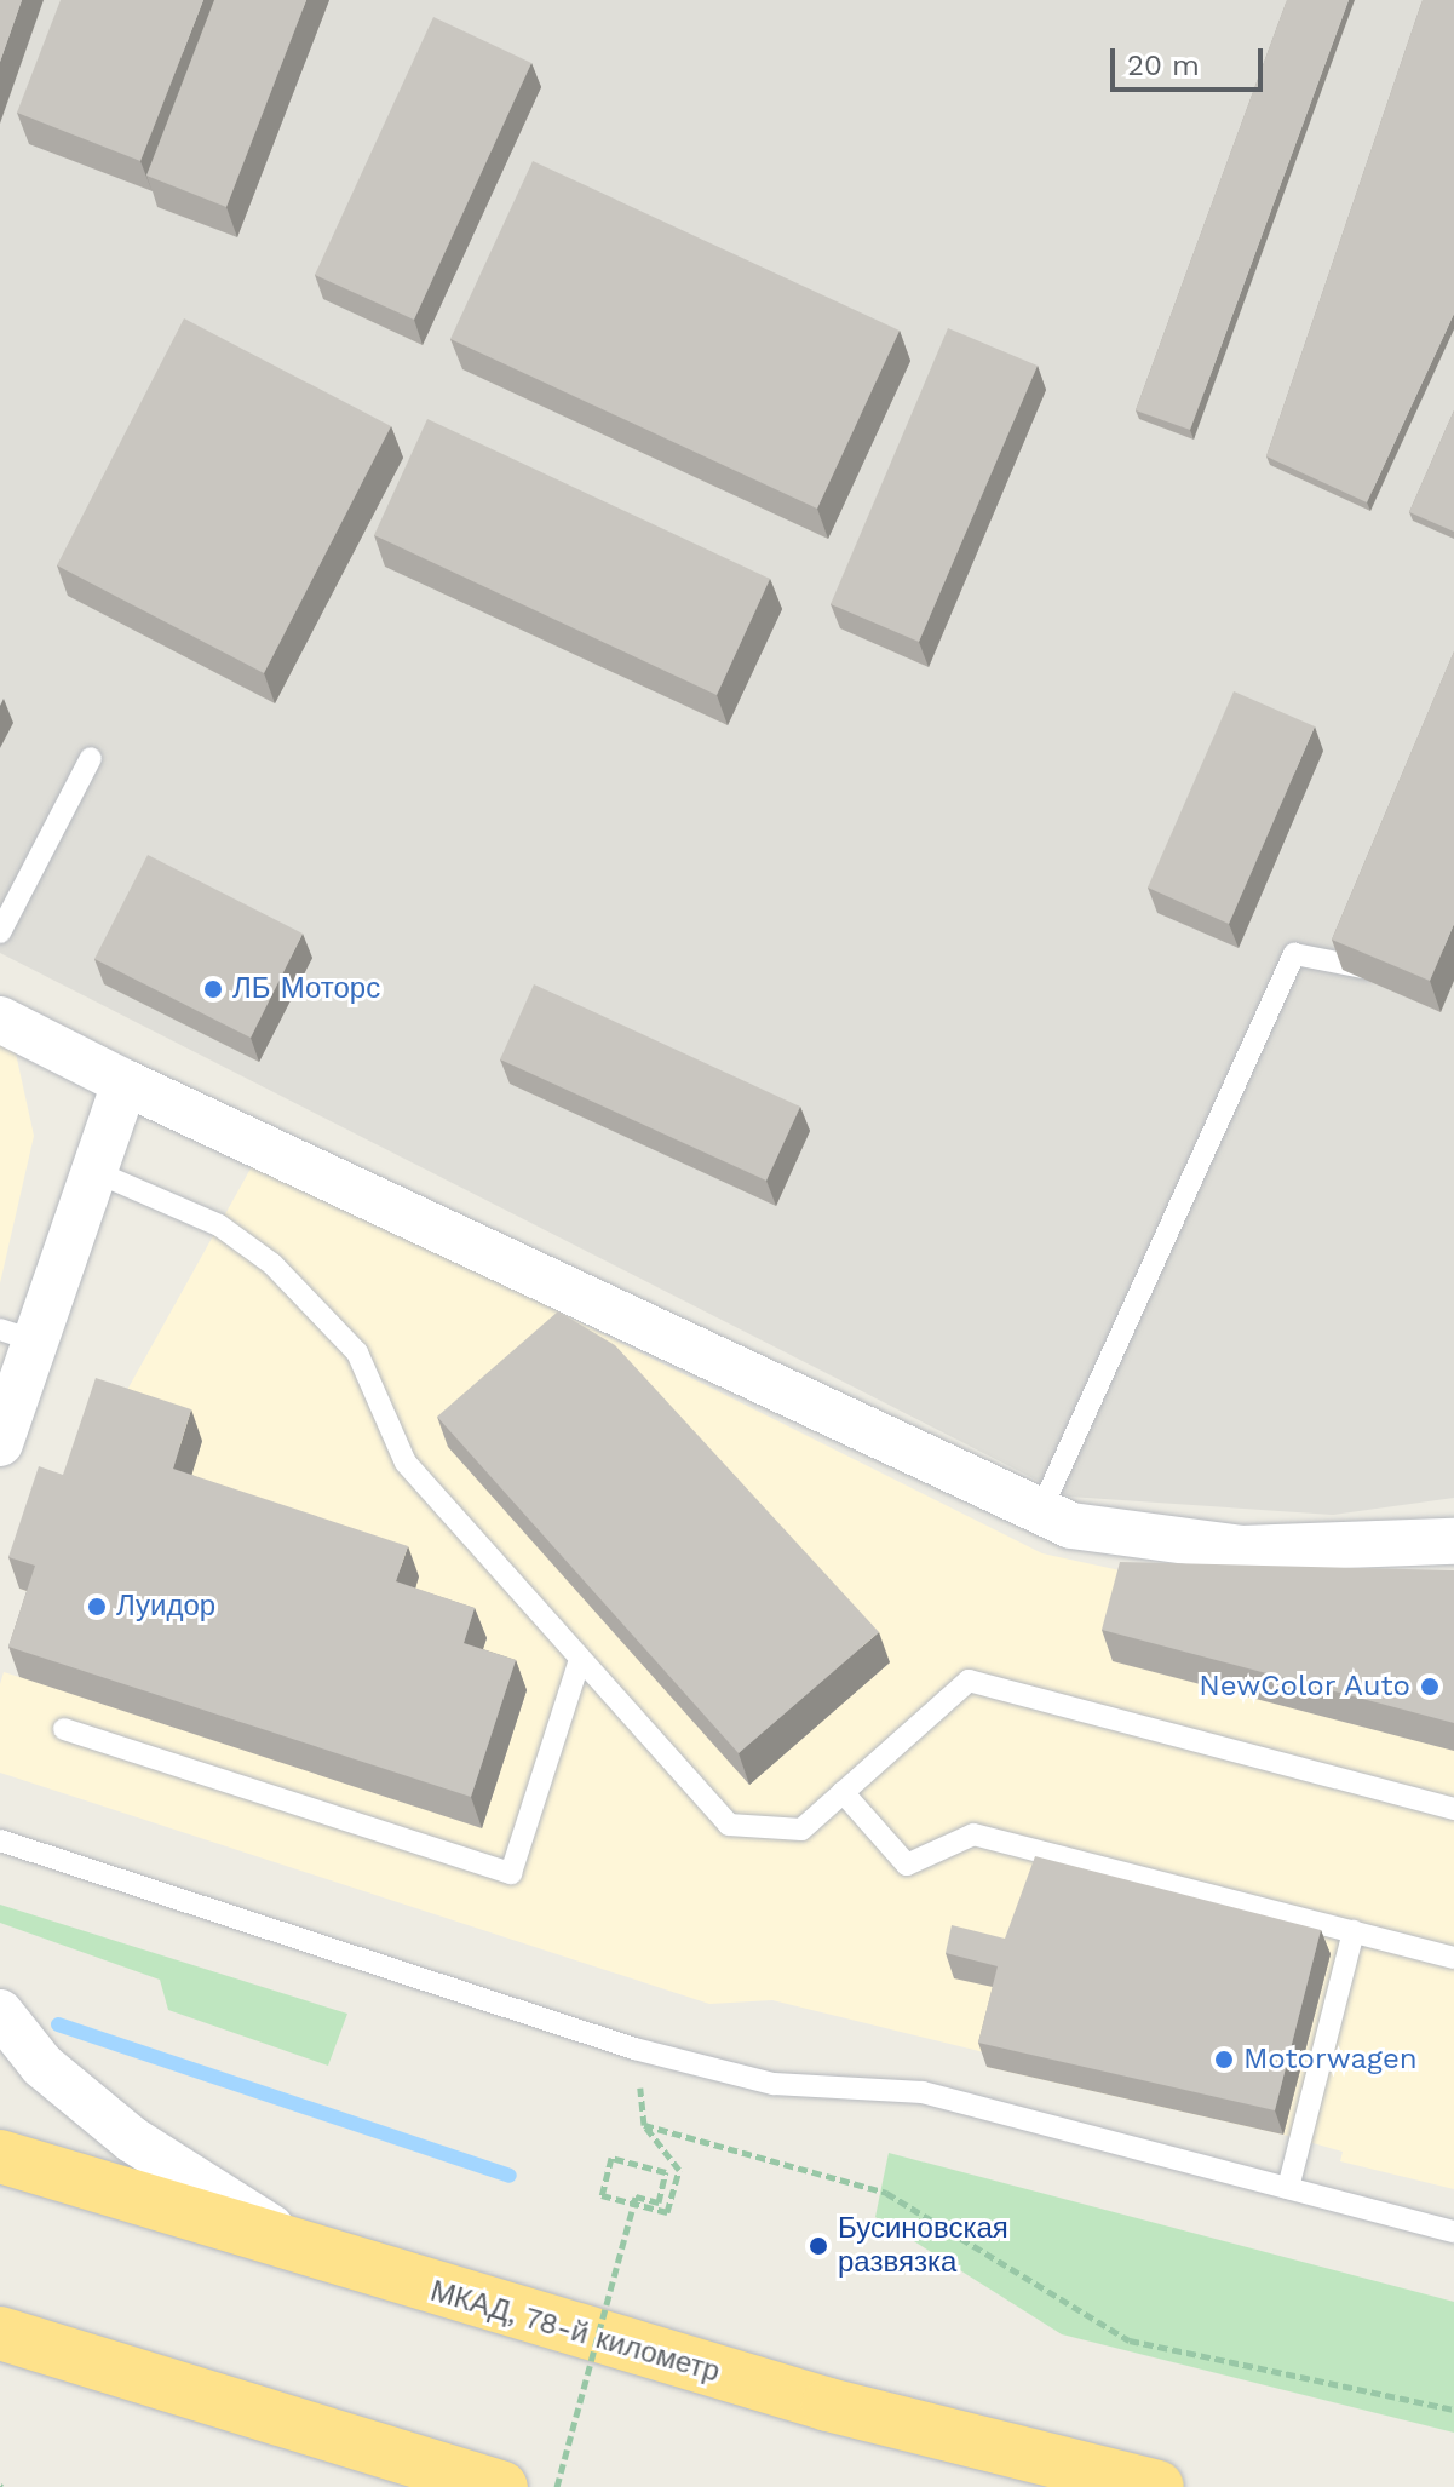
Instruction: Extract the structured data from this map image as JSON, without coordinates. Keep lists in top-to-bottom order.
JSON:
{
  "streets": {
    "highway": ["МКАД, 78-й километр"]
  },
  "places": [
    "ЛБ Моторс",
    "Луидор",
    "NewColor Auto",
    "Motorwagen",
    "Бусиновская развязка"
  ],
  "scale_bar": "20 m"
}
